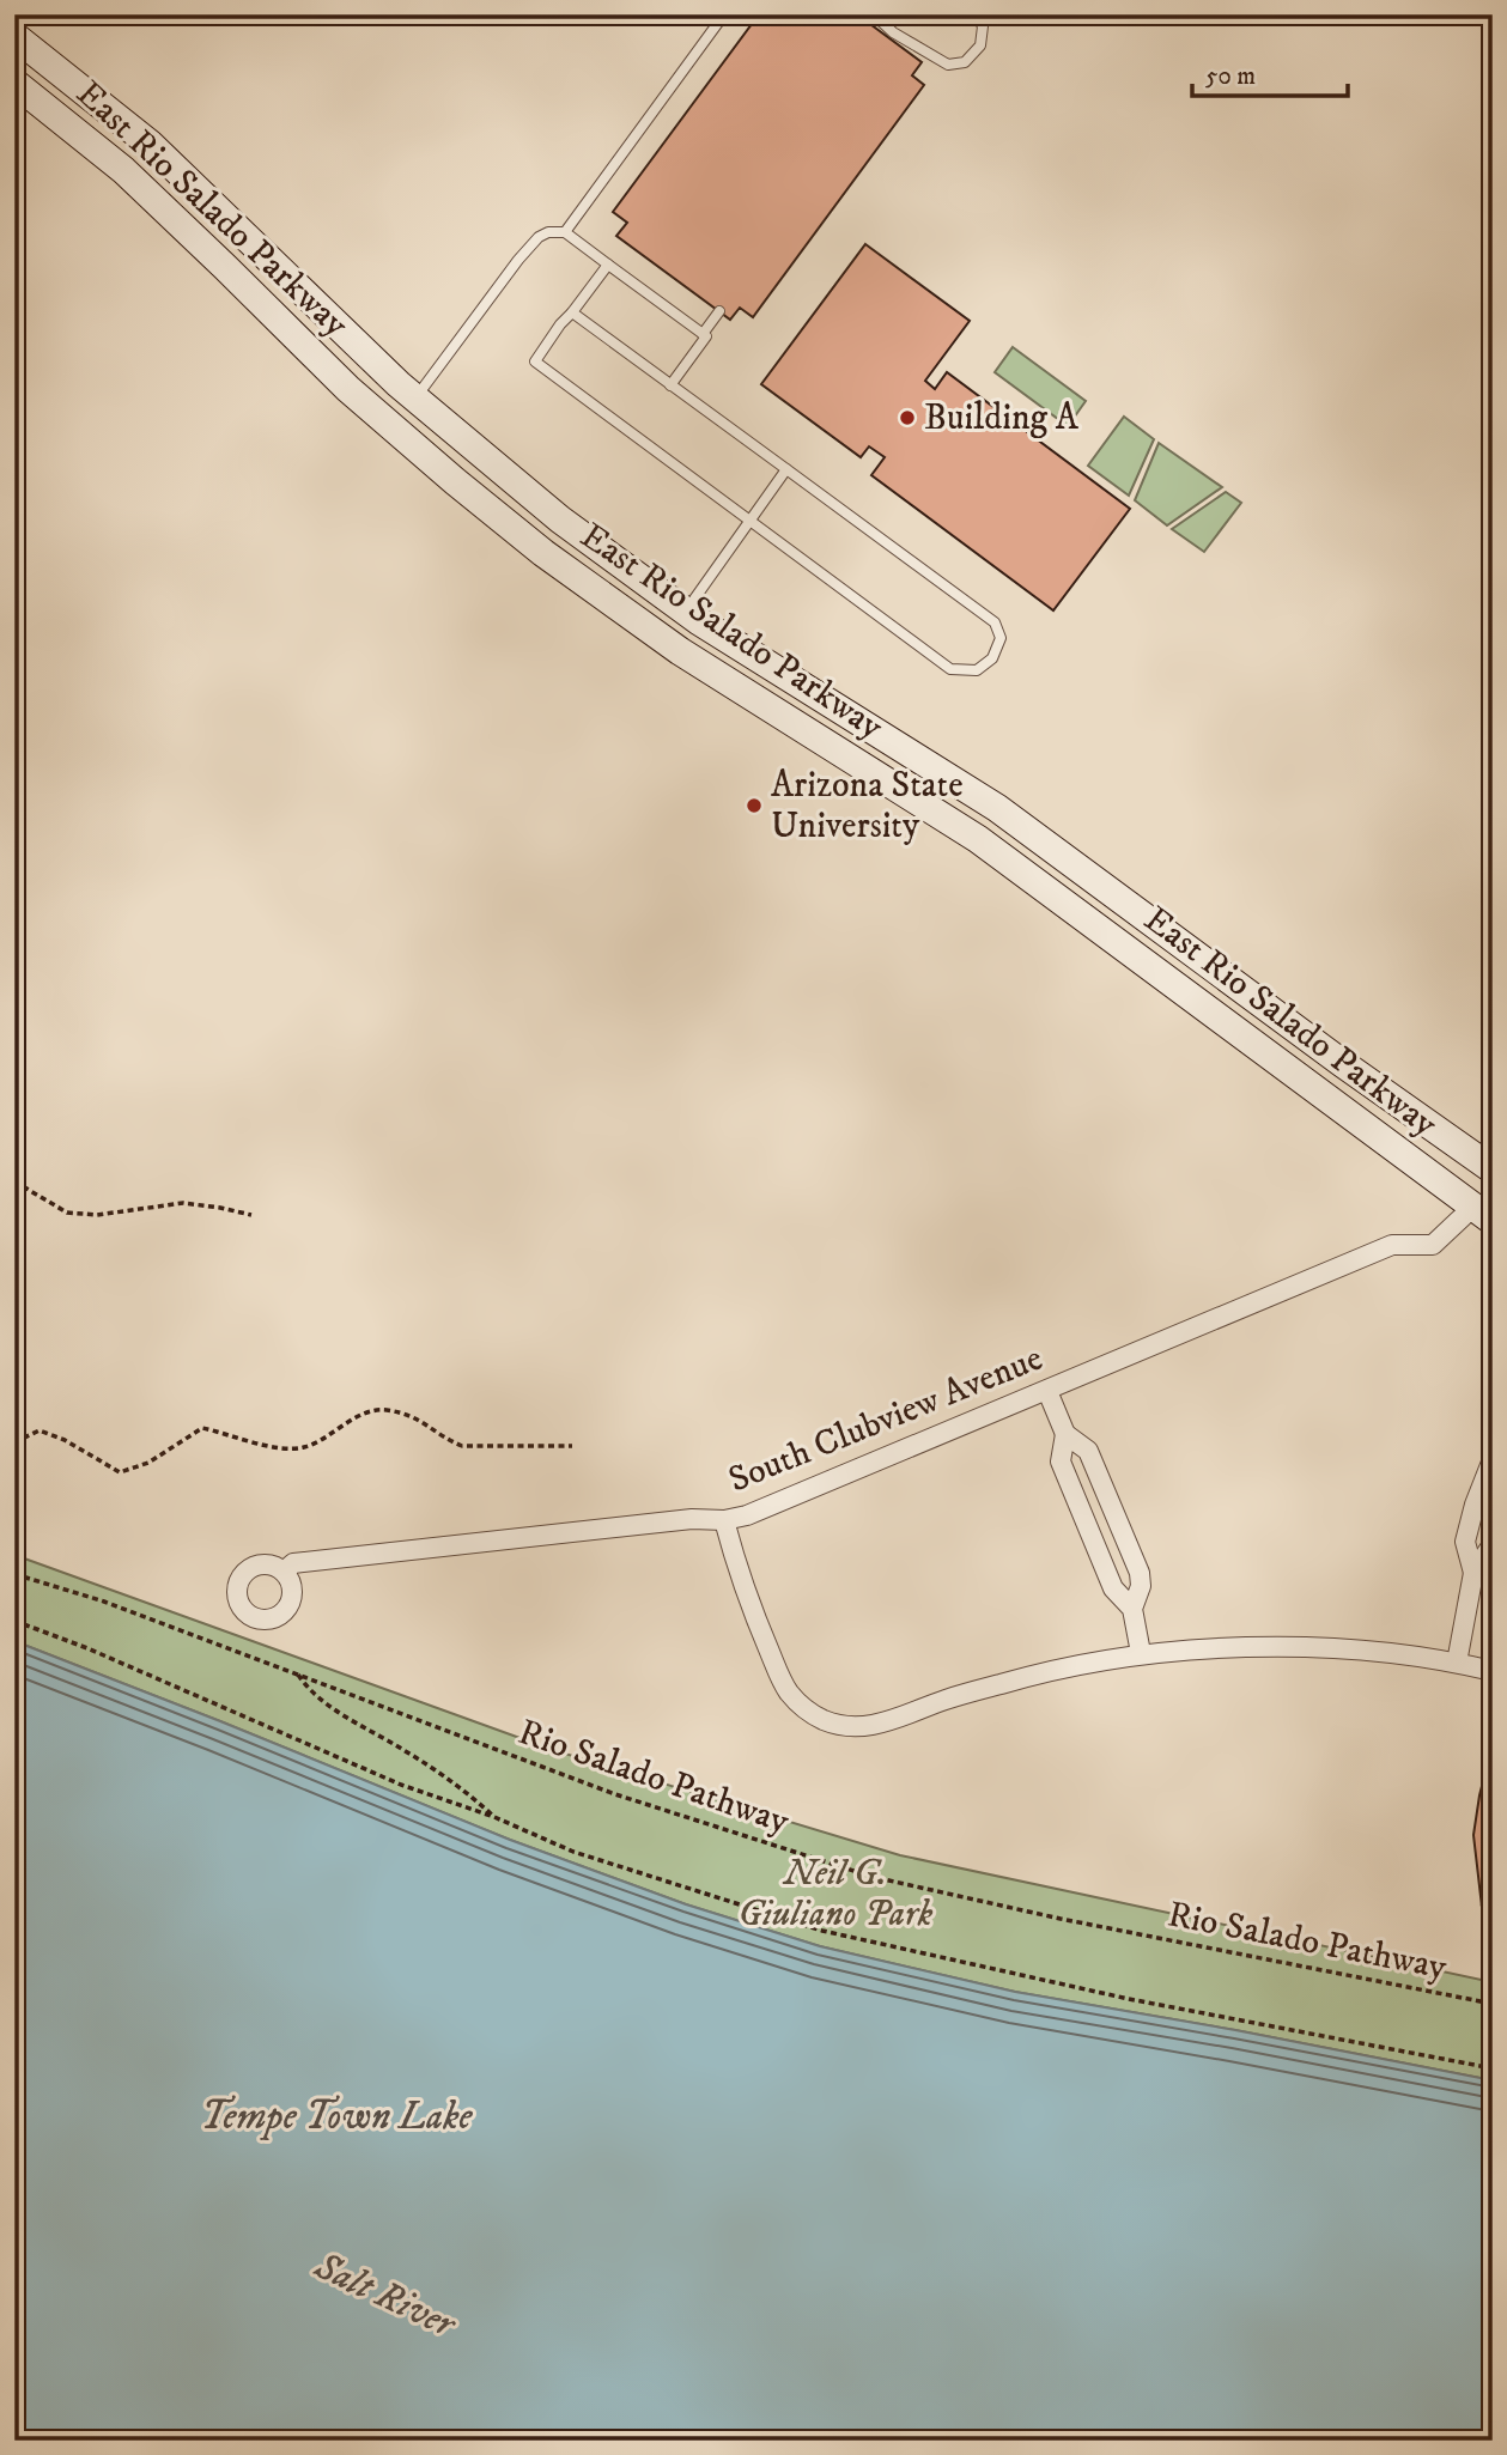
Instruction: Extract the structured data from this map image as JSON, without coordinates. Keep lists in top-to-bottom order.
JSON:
{
  "streets": {
    "main road": ["East Rio Salado Parkway"],
    "street": ["South Clubview Avenue"],
    "path": ["Rio Salado Pathway"]
  },
  "crossings": [
    ["East Rio Salado Parkway", "South Clubview Avenue"]
  ],
  "water": ["Tempe Town Lake", "Salt River"],
  "parks": ["Neil G. Giuliano Park"],
  "places": ["Building A", "Arizona State University"],
  "scale_bar": "50 m"
}
